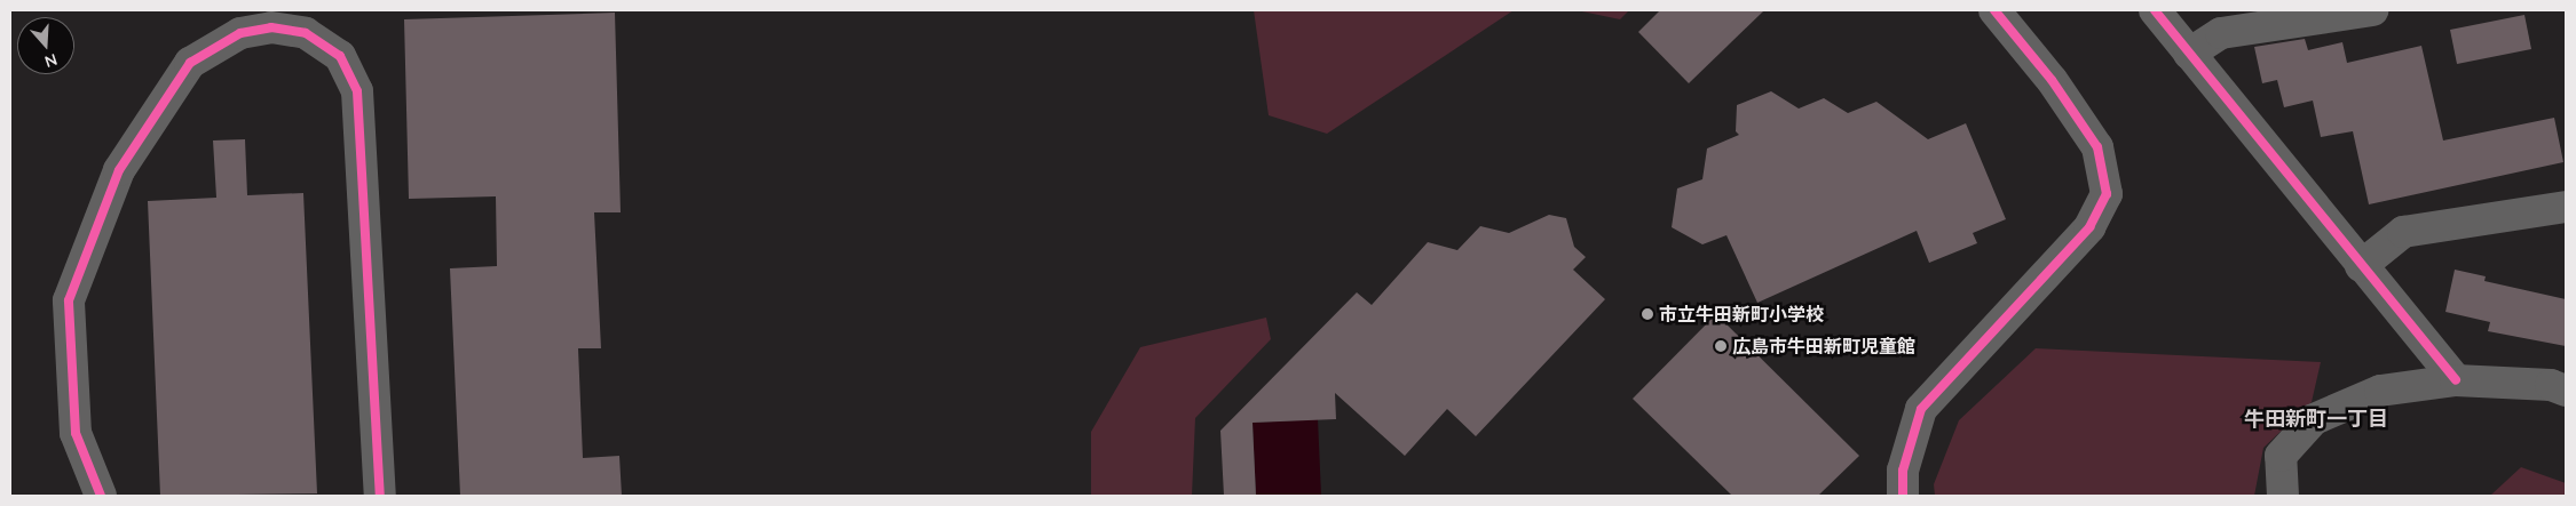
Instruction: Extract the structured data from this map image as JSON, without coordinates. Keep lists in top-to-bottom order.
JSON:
{
  "districts": ["牛田新町一丁目"],
  "places": ["市立牛田新町小学校", "広島市牛田新町児童館"],
  "north": "bottom"
}
